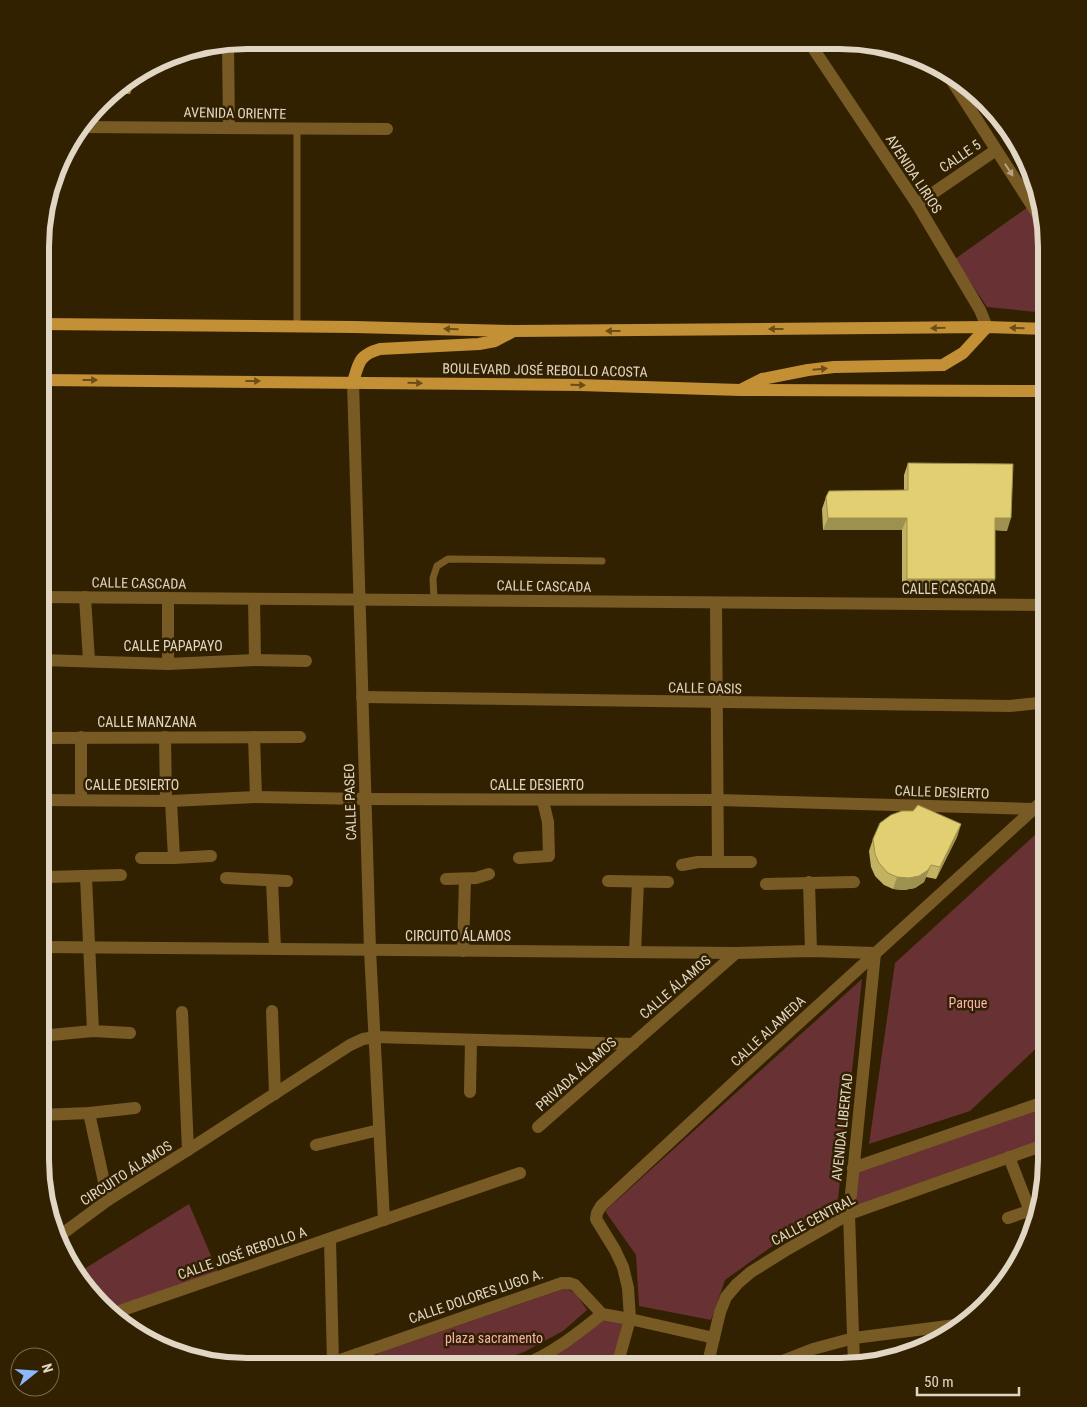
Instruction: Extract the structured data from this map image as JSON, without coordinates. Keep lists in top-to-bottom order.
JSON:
{
  "streets": {
    "main road": ["BOULEVARD JOSÉ REBOLLO ACOSTA"],
    "street": [
      "AVENIDA ORIENTE",
      "CALLE 5",
      "AVENIDA LIRIOS",
      "CALLE CASCADA",
      "CALLE PAPAPAYO",
      "CALLE OASIS",
      "CALLE MANZANA",
      "CALLE DESIERTO",
      "CALLE PASEO",
      "CIRCUITO ÁLAMOS",
      "CALLE ÁLAMOS",
      "CALLE ALAMEDA",
      "PRIVADA ÁLAMOS",
      "AVENIDA LIBERTAD",
      "CALLE CENTRAL",
      "CALLE JOSÉ REBOLLO A",
      "CALLE DOLORES LUGO A."
    ]
  },
  "crossings": [
    ["CALLE 5", "AVENIDA LIRIOS"],
    ["BOULEVARD JOSÉ REBOLLO ACOSTA", "CALLE PASEO"],
    ["CALLE CASCADA", "CALLE PASEO"],
    ["CALLE OASIS", "CALLE PASEO"],
    ["CALLE DESIERTO", "CALLE PASEO"],
    ["CALLE DESIERTO", "CALLE ALAMEDA"],
    ["CALLE PASEO", "CIRCUITO ÁLAMOS"],
    ["CALLE PASEO", "CALLE JOSÉ REBOLLO A"],
    ["CIRCUITO ÁLAMOS", "CALLE ÁLAMOS"],
    ["CIRCUITO ÁLAMOS", "CALLE ALAMEDA"],
    ["CIRCUITO ÁLAMOS", "PRIVADA ÁLAMOS"],
    ["CIRCUITO ÁLAMOS", "AVENIDA LIBERTAD"],
    ["CALLE ÁLAMOS", "PRIVADA ÁLAMOS"],
    ["CALLE ALAMEDA", "AVENIDA LIBERTAD"],
    ["AVENIDA LIBERTAD", "CALLE CENTRAL"]
  ],
  "parks": ["Parque", "plaza sacramento"],
  "scale_bar": "50 m",
  "north": "right"
}
